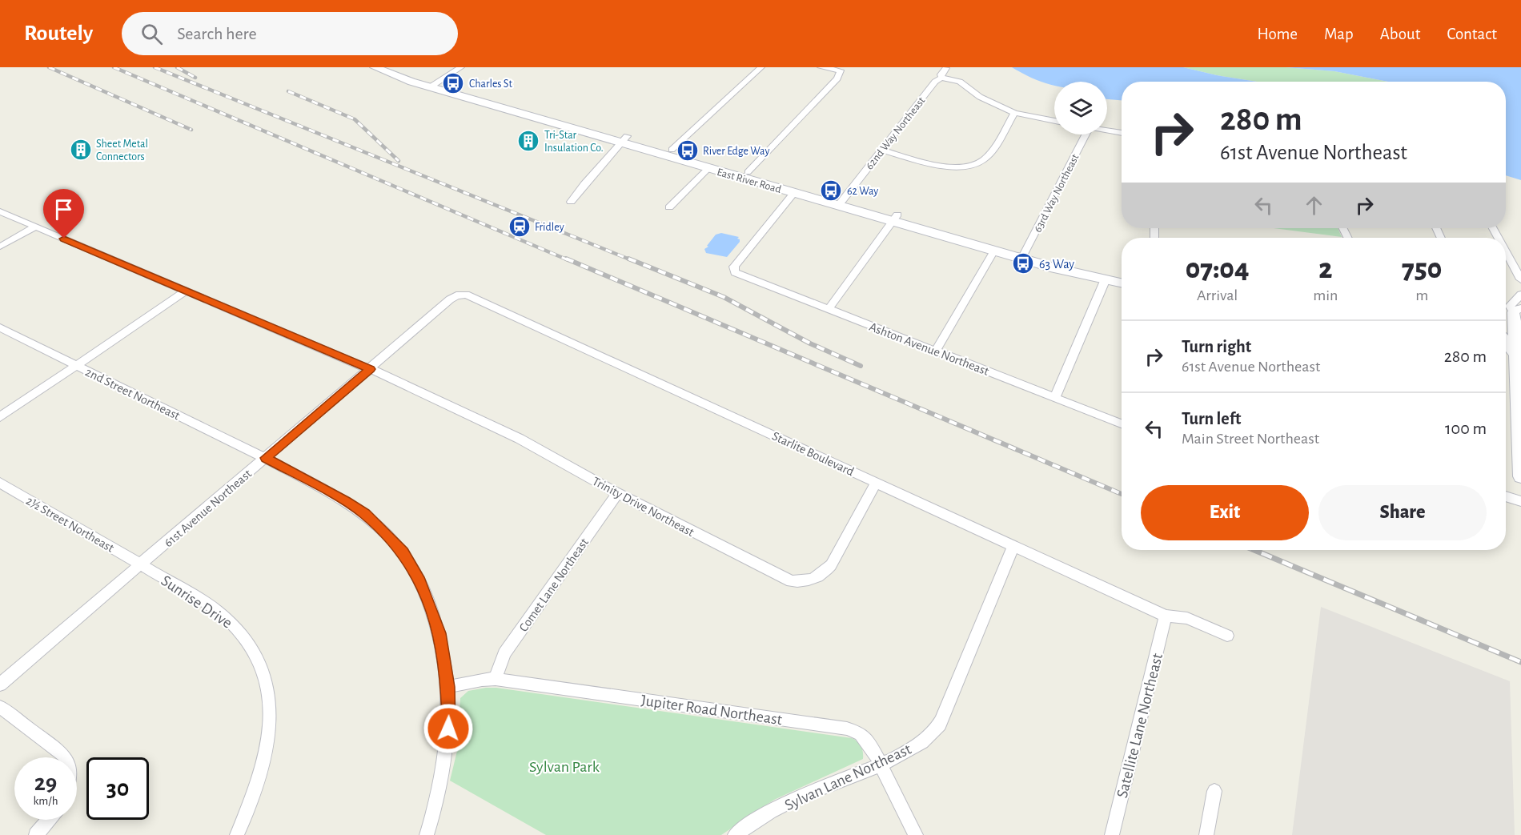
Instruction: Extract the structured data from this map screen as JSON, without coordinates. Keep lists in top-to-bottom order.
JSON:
{
  "streets": {
    "main road": ["East River Road"],
    "street": [
      "62nd Way Northeast",
      "63rd Way Northeast",
      "Ashton Avenue Northeast",
      "2nd Street Northeast",
      "Starlite Boulevard",
      "Trinity Drive Northeast",
      "61st Avenue Northeast",
      "2½ Street Northeast",
      "Comet Lane Northeast",
      "Sunrise Drive",
      "Jupiter Road Northeast",
      "Satellite Lane Northeast",
      "Sylvan Lane Northeast"
    ]
  },
  "crossings": [
    ["62nd Way Northeast", "East River Road"],
    ["East River Road", "63rd Way Northeast"],
    ["East River Road", "Ashton Avenue Northeast"],
    ["2nd Street Northeast", "61st Avenue Northeast"],
    ["2nd Street Northeast", "Jupiter Road Northeast"],
    ["Starlite Boulevard", "Trinity Drive Northeast"],
    ["Starlite Boulevard", "61st Avenue Northeast"],
    ["Starlite Boulevard", "Satellite Lane Northeast"],
    ["Starlite Boulevard", "Sylvan Lane Northeast"],
    ["Trinity Drive Northeast", "61st Avenue Northeast"],
    ["Trinity Drive Northeast", "Comet Lane Northeast"],
    ["61st Avenue Northeast", "2½ Street Northeast"],
    ["61st Avenue Northeast", "Sunrise Drive"],
    ["2½ Street Northeast", "Sunrise Drive"],
    ["Comet Lane Northeast", "Jupiter Road Northeast"],
    ["Jupiter Road Northeast", "Sylvan Lane Northeast"]
  ],
  "parks": ["Sylvan Park"],
  "places": {
    "bus stop": [
      "Charles St",
      "River Edge Way",
      "62 Way",
      "63 Way"
    ],
    "building": ["Tri-Star Insulation Co.", "Sheet Metal Connectors"],
    "station": ["Fridley"]
  },
  "page": {
    "header": "Routely",
    "search": "Search here",
    "nav": [
      "Home",
      "Map",
      "About",
      "Contact"
    ],
    "turn": ["280 m", "61st Avenue Northeast"],
    "eta": [
      "07:04",
      "Arrival",
      "2",
      "min",
      "750",
      "m"
    ],
    "list": [
      {
        "name": "Turn right",
        "note": "61st Avenue Northeast",
        "value": "280 m"
      },
      {
        "name": "Turn left",
        "note": "Main Street Northeast",
        "value": "100 m"
      }
    ],
    "buttons": ["Exit", "Share"],
    "speed": "29 km/h",
    "limit": "30"
  }
}
